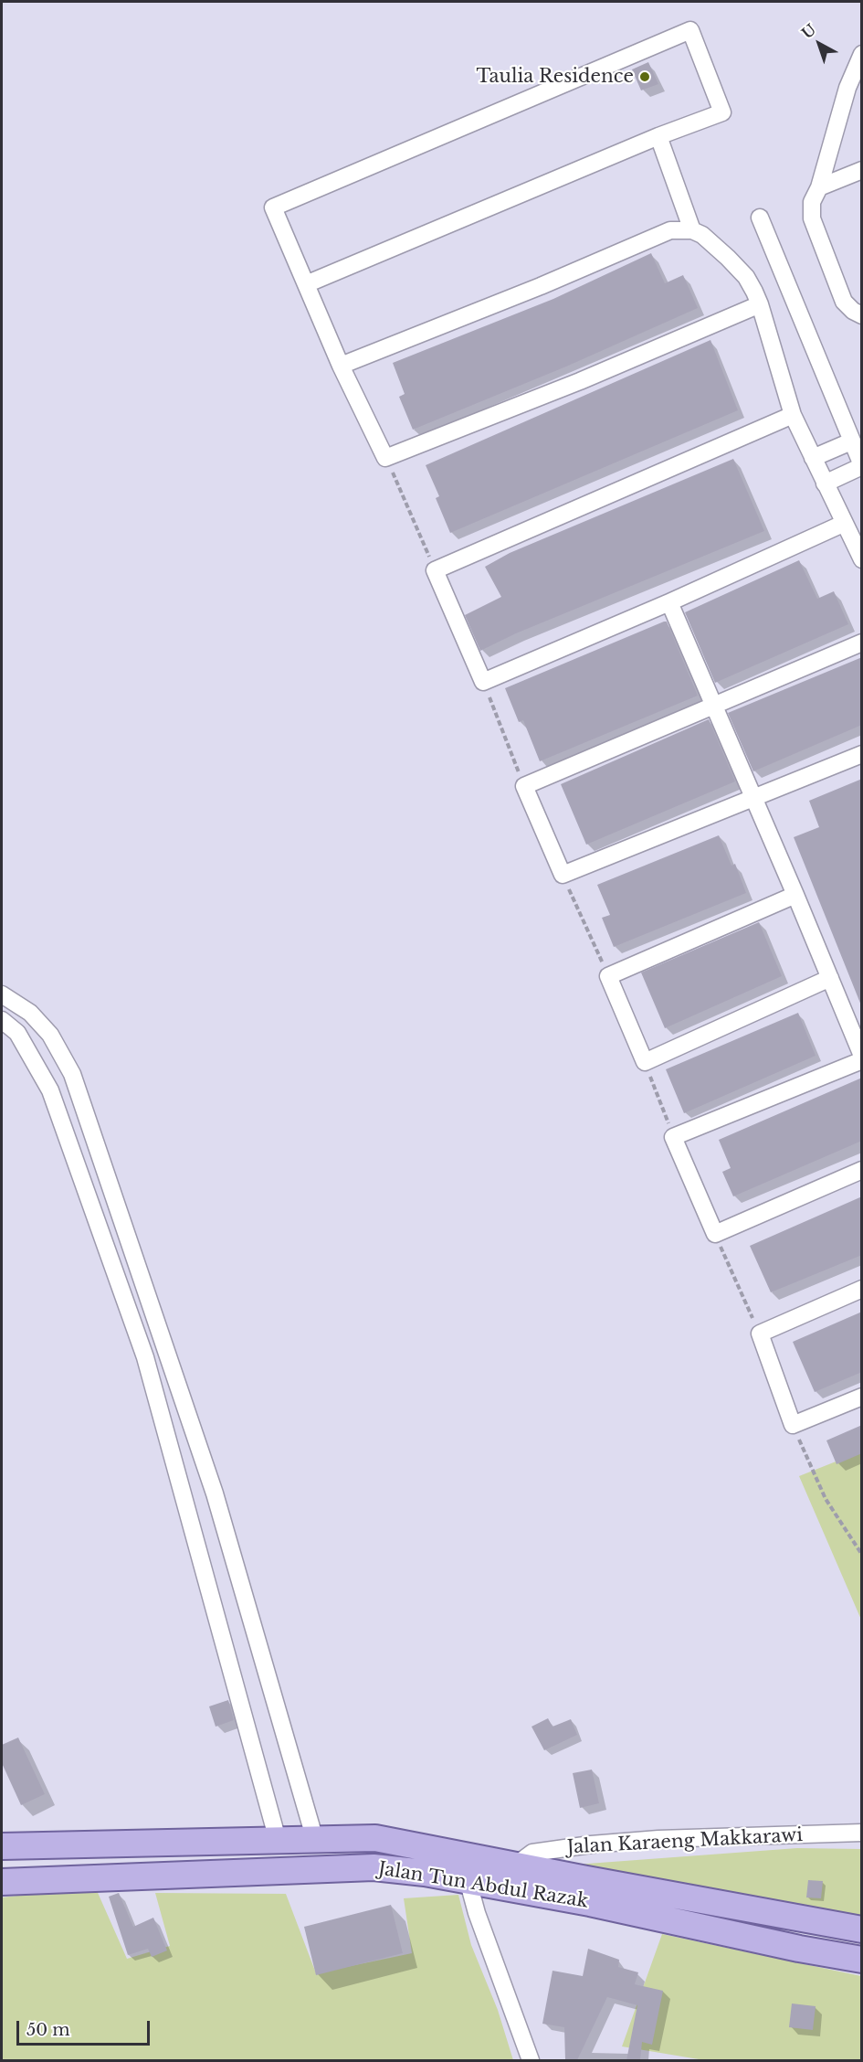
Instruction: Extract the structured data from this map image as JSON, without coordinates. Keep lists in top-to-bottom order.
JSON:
{
  "streets": {
    "main road": ["Jalan Tun Abdul Razak"],
    "street": ["Jalan Karaeng Makkarawi"]
  },
  "crossings": [
    ["Jalan Karaeng Makkarawi", "Jalan Tun Abdul Razak"]
  ],
  "places": ["Taulia Residence"],
  "scale_bar": "50 m",
  "north": "top left"
}
